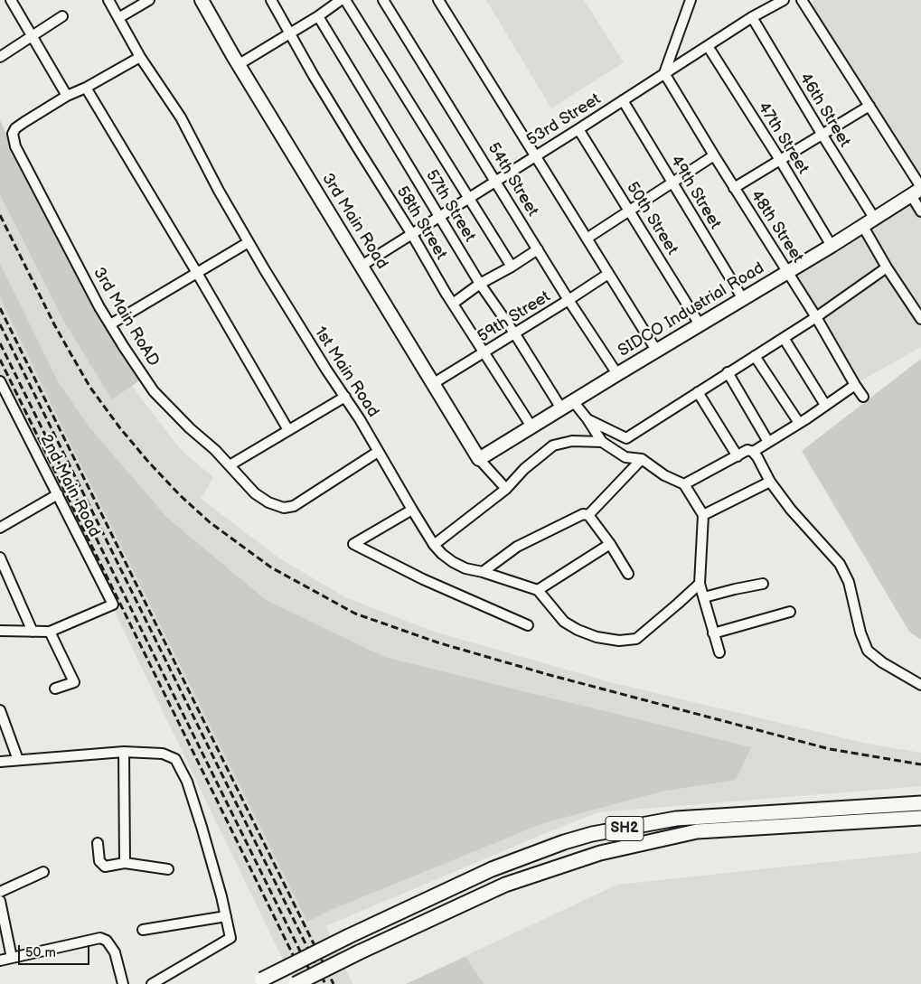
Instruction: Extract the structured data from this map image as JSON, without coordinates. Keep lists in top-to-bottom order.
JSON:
{
  "streets": {
    "main road": ["SH2"],
    "street": [
      "46th Street",
      "53rd Street",
      "47th Street",
      "54th Street",
      "49th Street",
      "57th Street",
      "50th Street",
      "3rd Main Road",
      "58th Street",
      "48th Street",
      "SIDCO Industrial Road",
      "3rd Main RoAD",
      "59th Street",
      "1st Main Road",
      "2nd Main Road"
    ]
  },
  "crossings": [
    ["46th Street", "53rd Street"],
    ["46th Street", "SIDCO Industrial Road"],
    ["53rd Street", "47th Street"],
    ["53rd Street", "54th Street"],
    ["53rd Street", "49th Street"],
    ["53rd Street", "57th Street"],
    ["53rd Street", "50th Street"],
    ["53rd Street", "3rd Main Road"],
    ["53rd Street", "58th Street"],
    ["53rd Street", "48th Street"],
    ["47th Street", "SIDCO Industrial Road"],
    ["54th Street", "SIDCO Industrial Road"],
    ["54th Street", "59th Street"],
    ["49th Street", "SIDCO Industrial Road"],
    ["57th Street", "SIDCO Industrial Road"],
    ["57th Street", "59th Street"],
    ["50th Street", "SIDCO Industrial Road"],
    ["3rd Main Road", "SIDCO Industrial Road"],
    ["3rd Main Road", "59th Street"],
    ["58th Street", "SIDCO Industrial Road"],
    ["58th Street", "59th Street"],
    ["48th Street", "SIDCO Industrial Road"],
    ["3rd Main RoAD", "1st Main Road"]
  ],
  "scale_bar": "50 m"
}
